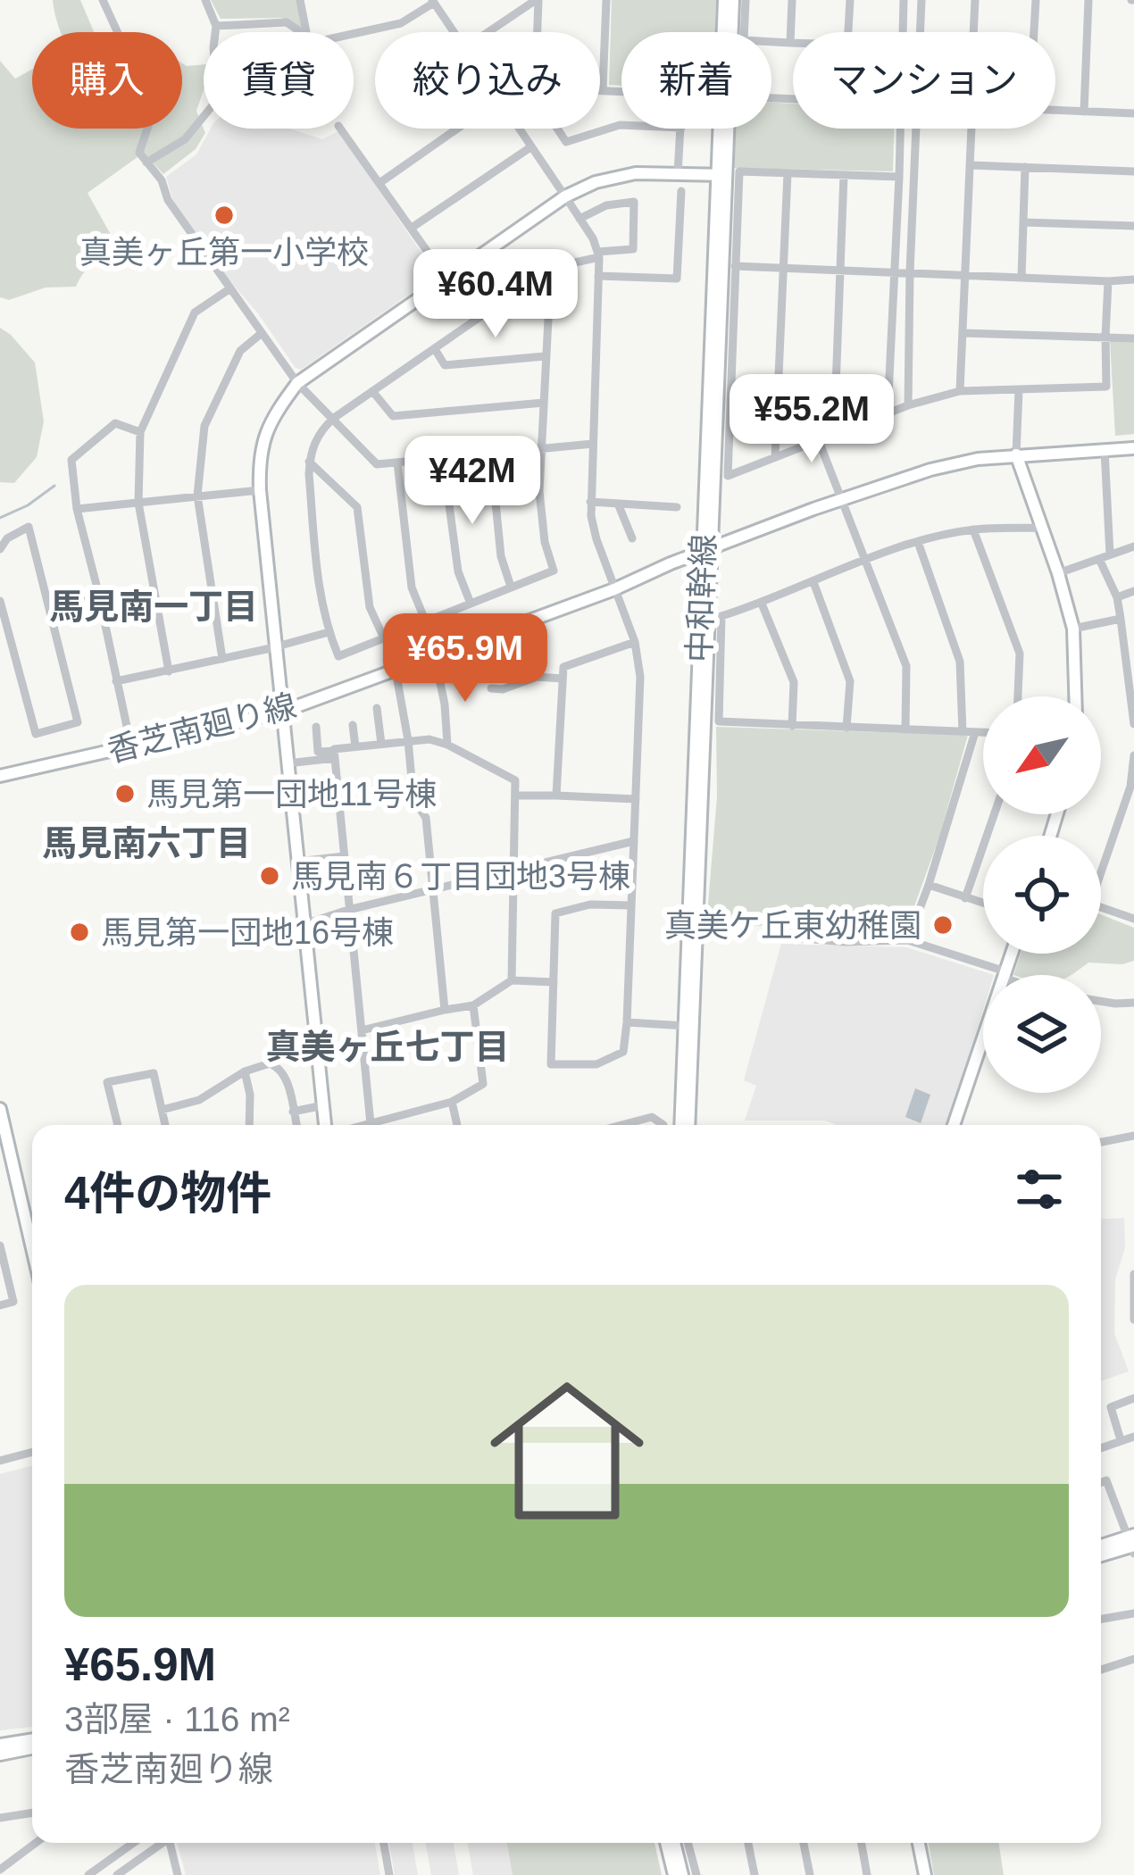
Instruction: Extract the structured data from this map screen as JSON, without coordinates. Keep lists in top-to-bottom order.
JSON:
{
  "streets": {
    "street": ["中和幹線", "香芝南廻り線"]
  },
  "crossings": [
    ["中和幹線", "香芝南廻り線"]
  ],
  "districts": ["馬見南一丁目", "馬見南六丁目", "真美ヶ丘七丁目"],
  "places": [
    "真美ヶ丘第一小学校",
    "馬見第一団地11号棟",
    "馬見南６丁目団地3号棟",
    "真美ケ丘東幼稚園",
    "馬見第一団地16号棟"
  ],
  "north": "bottom left",
  "page": {
    "chip": [
      "購入",
      "賃貸",
      "絞り込み",
      "新着",
      "マンション"
    ],
    "price": [
      "¥60.4M",
      "¥55.2M",
      "¥42M",
      "¥65.9M"
    ],
    "heading": "4件の物件",
    "list": [
      {
        "name": "¥65.9M",
        "note": "3部屋 · 116 m² · 香芝南廻り線"
      }
    ]
  }
}
